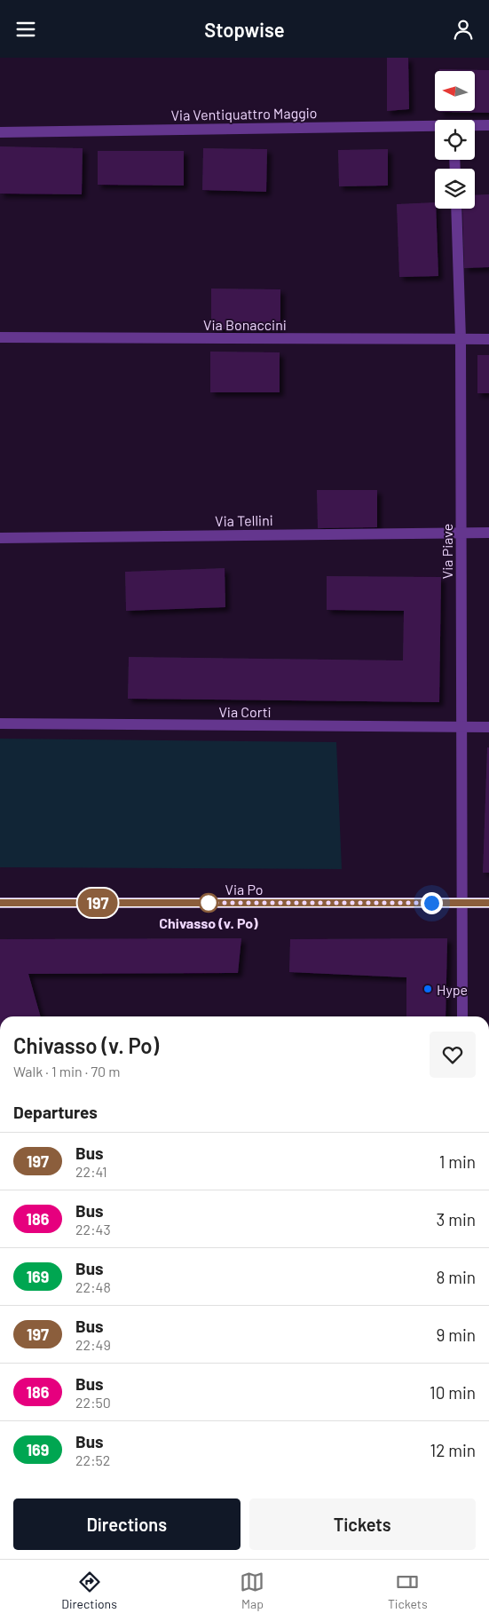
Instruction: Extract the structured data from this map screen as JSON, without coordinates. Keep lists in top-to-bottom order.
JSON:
{
  "streets": {
    "street": [
      "Via Ventiquattro Maggio",
      "Via Bonaccini",
      "Via Tellini",
      "Via Piave",
      "Via Corti",
      "Via Po"
    ]
  },
  "crossings": [
    ["Via Bonaccini", "Via Piave"],
    ["Via Tellini", "Via Piave"],
    ["Via Piave", "Via Corti"],
    ["Via Piave", "Via Po"]
  ],
  "places": ["Chivasso (v. Po)", "Hype"],
  "lines": ["bus line 197"],
  "north": "left",
  "page": {
    "header": "Stopwise",
    "on_map": "197",
    "heading": [
      ["Chivasso (v. Po)", "Walk · 1 min · 70 m"],
      "Departures"
    ],
    "list": [
      {
        "mark": "197",
        "name": "Bus",
        "note": "22:41",
        "value": "1 min"
      },
      {
        "mark": "186",
        "name": "Bus",
        "note": "22:43",
        "value": "3 min"
      },
      {
        "mark": "169",
        "name": "Bus",
        "note": "22:48",
        "value": "8 min"
      },
      {
        "mark": "197",
        "name": "Bus",
        "note": "22:49",
        "value": "9 min"
      },
      {
        "mark": "186",
        "name": "Bus",
        "note": "22:50",
        "value": "10 min"
      },
      {
        "mark": "169",
        "name": "Bus",
        "note": "22:52",
        "value": "12 min"
      }
    ],
    "buttons": ["Directions", "Tickets"],
    "tabs": ["Directions", "Map", "Tickets"]
  }
}
